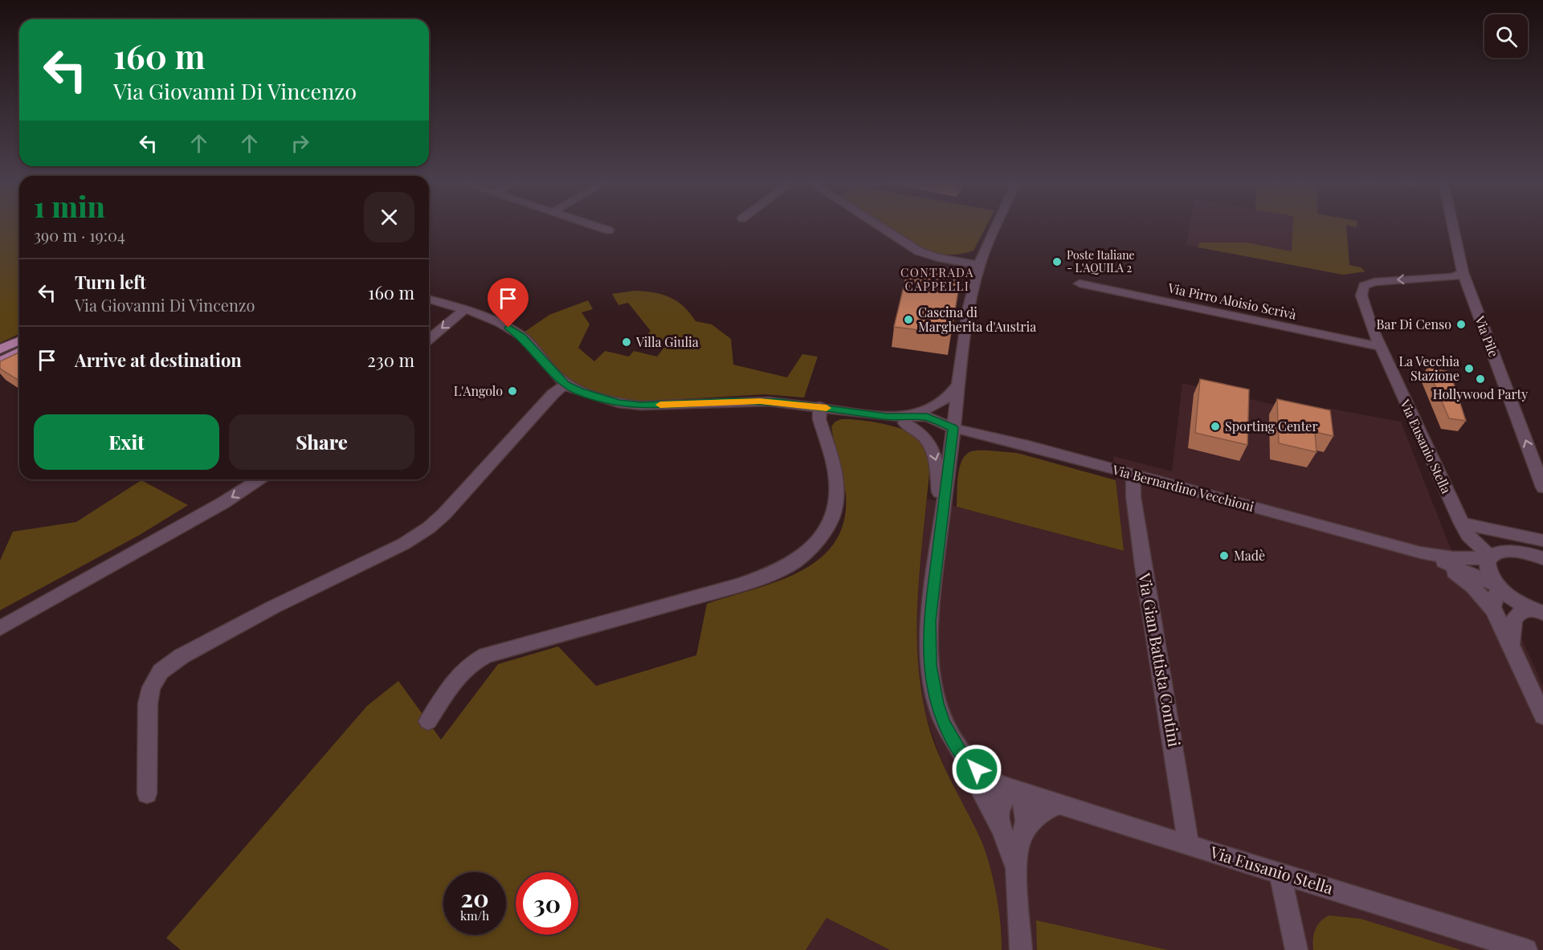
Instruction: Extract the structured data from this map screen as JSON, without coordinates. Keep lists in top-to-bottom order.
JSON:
{
  "streets": {
    "street": [
      "Via Pirro Aloisio Scrivà",
      "Via Pile",
      "Via Eusanio Stella",
      "Via Bernardino Vecchioni",
      "Via Gian Battista Contini"
    ]
  },
  "crossings": [
    ["Via Pirro Aloisio Scrivà", "Via Eusanio Stella"],
    ["Via Pile", "Via Eusanio Stella"],
    ["Via Eusanio Stella", "Via Bernardino Vecchioni"],
    ["Via Eusanio Stella", "Via Gian Battista Contini"],
    ["Via Bernardino Vecchioni", "Via Gian Battista Contini"]
  ],
  "one_way": ["Via Pile"],
  "districts": ["CONTRADA CAPPELLI"],
  "places": [
    "Poste Italiane - L'AQUILA 2",
    "Cascina di Margherita d'Austria",
    "Bar Di Censo",
    "Villa Giulia",
    "La Vecchia Stazione",
    "Hollywood Party",
    "L'Angolo",
    "Sporting Center",
    "Madè"
  ],
  "page": {
    "turn": ["160 m", "Via Giovanni Di Vincenzo"],
    "heading": ["1 min", "390 m · 19:04"],
    "list": [
      {
        "name": "Turn left",
        "note": "Via Giovanni Di Vincenzo",
        "value": "160 m"
      },
      {
        "name": "Arrive at destination",
        "value": "230 m"
      }
    ],
    "buttons": ["Exit", "Share"],
    "speed": "20 km/h",
    "limit": "30"
  }
}
